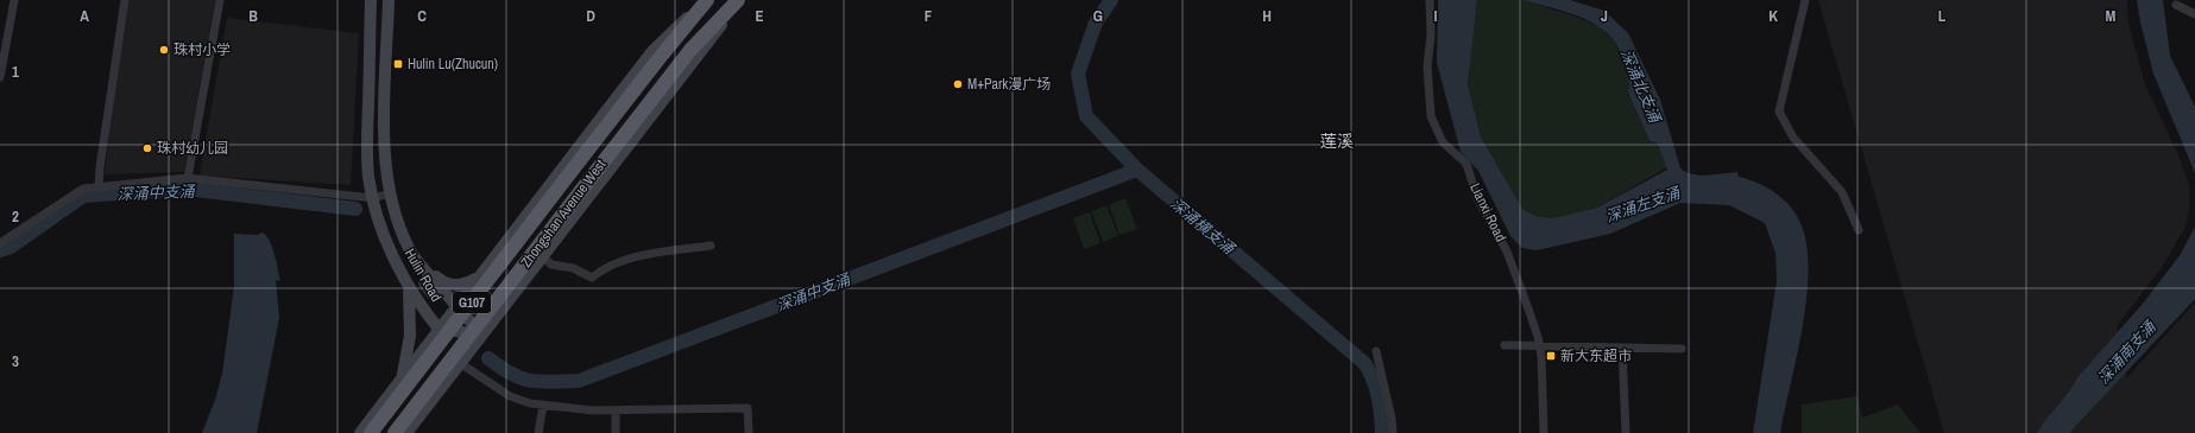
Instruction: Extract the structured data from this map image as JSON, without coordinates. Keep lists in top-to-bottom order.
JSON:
{
  "streets": {
    "highway": ["Zhongshan Avenue West", "G107"],
    "main road": ["Hulin Road"],
    "street": ["Lianxi Road"]
  },
  "districts": ["莲溪"],
  "water": [
    "深涌北支涌",
    "深涌中支涌",
    "深涌左支涌",
    "深涌横支涌",
    "深涌南支涌"
  ],
  "places": {
    "other": ["珠村小学", "M+Park漫广场", "珠村幼儿园"],
    "transit": ["Hulin Lu(Zhucun)", "新大东超市"]
  },
  "grid": {
    "columns": [
      "A",
      "B",
      "C",
      "D",
      "E",
      "F",
      "G",
      "H",
      "I",
      "J",
      "K",
      "L",
      "M"
    ],
    "rows": ["1", "2", "3"]
  }
}
